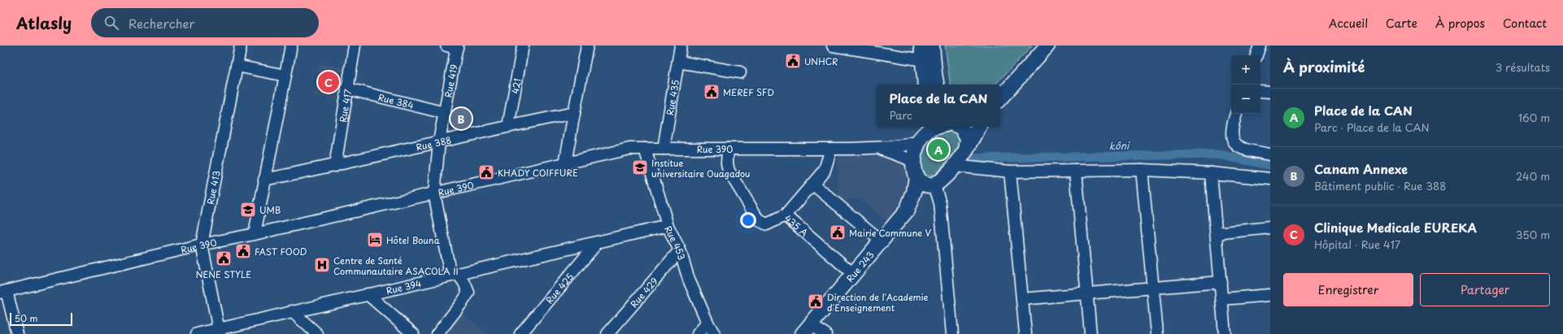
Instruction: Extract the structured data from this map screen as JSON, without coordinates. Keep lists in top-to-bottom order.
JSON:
{
  "streets": {
    "main road": ["Rue 243"],
    "street": [
      "Rue 419",
      "421",
      "Rue 435",
      "Rue 384",
      "Rue 417",
      "Rue 388",
      "Rue 390",
      "Rue 413",
      "435 A",
      "Rue 453",
      "Rue 394",
      "Rue 425",
      "Rue 429"
    ]
  },
  "crossings": [
    ["Rue 419", "Rue 384"],
    ["Rue 419", "Rue 388"],
    ["Rue 419", "Rue 390"],
    ["Rue 419", "Rue 394"],
    ["421", "Rue 388"],
    ["Rue 435", "Rue 390"],
    ["Rue 384", "Rue 417"],
    ["Rue 417", "Rue 388"],
    ["Rue 390", "Rue 413"],
    ["Rue 390", "435 A"],
    ["Rue 390", "Rue 453"],
    ["Rue 413", "Rue 394"],
    ["435 A", "Rue 243"],
    ["Rue 453", "Rue 394"],
    ["Rue 453", "Rue 429"],
    ["Rue 394", "Rue 425"]
  ],
  "water": ["kôni"],
  "places": {
    "public building": [
      "UNHCR",
      "MEREF SFD",
      "KHADY COIFFURE",
      "Mairie Commune V",
      "FAST FOOD",
      "NENE STYLE",
      "Direction de l'Academie d'Enseignement"
    ],
    "school or university": ["Institue universitaire Ouagadou", "UMB"],
    "hotel": ["Hôtel Bouna"],
    "hospital": ["Centre de Santé Communautaire ASACOLA II"]
  },
  "scale_bar": "50 m",
  "page": {
    "header": "Atlasly",
    "search": "Rechercher",
    "nav": [
      "Accueil",
      "Carte",
      "À propos",
      "Contact"
    ],
    "heading": ["À proximité", "3 résultats"],
    "map_buttons": ["+", "−"],
    "pins": ["C", "B", "A"],
    "popup": ["Place de la CAN", "Parc"],
    "list": [
      {
        "mark": "A",
        "name": "Place de la CAN",
        "note": "Parc · Place de la CAN",
        "value": "160 m"
      },
      {
        "mark": "B",
        "name": "Canam Annexe",
        "note": "Bâtiment public · Rue 388",
        "value": "240 m"
      },
      {
        "mark": "C",
        "name": "Clinique Medicale EUREKA",
        "note": "Hôpital · Rue 417",
        "value": "350 m"
      }
    ],
    "buttons": ["Enregistrer", "Partager"],
    "scale": "50 m"
  }
}
